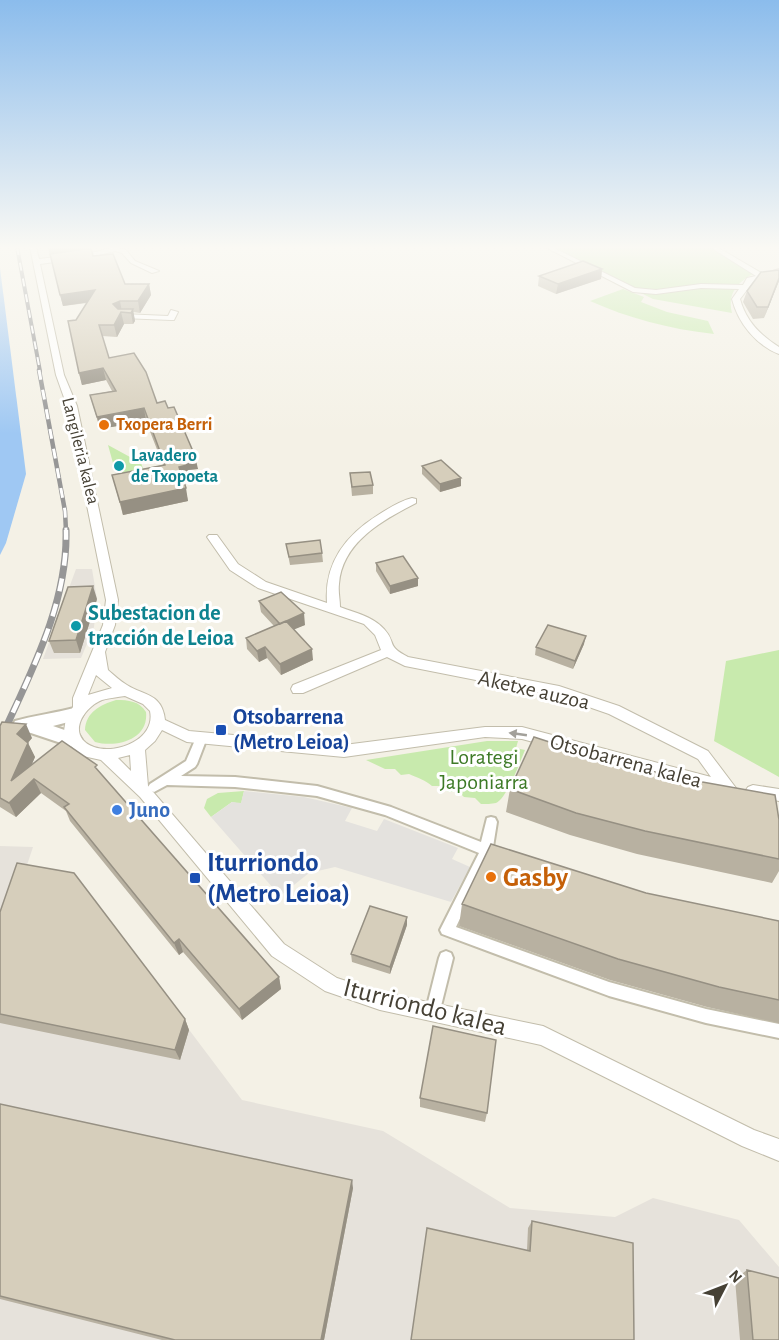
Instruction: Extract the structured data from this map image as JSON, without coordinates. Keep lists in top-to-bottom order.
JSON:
{
  "streets": {
    "street": [
      "Langileria kalea",
      "Aketxe auzoa",
      "Otsobarrena kalea",
      "Iturriondo kalea"
    ]
  },
  "crossings": [
    ["Langileria kalea", "Iturriondo kalea"],
    ["Aketxe auzoa", "Otsobarrena kalea"]
  ],
  "parks": ["Lorategi Japoniarra"],
  "places": {
    "other": [
      "Txopera Berri",
      "Lavadero de Txopoeta",
      "Subestacion de tracción de Leioa",
      "Juno",
      "Gasby"
    ],
    "transit": ["Otsobarrena (Metro Leioa)", "Iturriondo (Metro Leioa)"]
  },
  "north": "top right"
}
